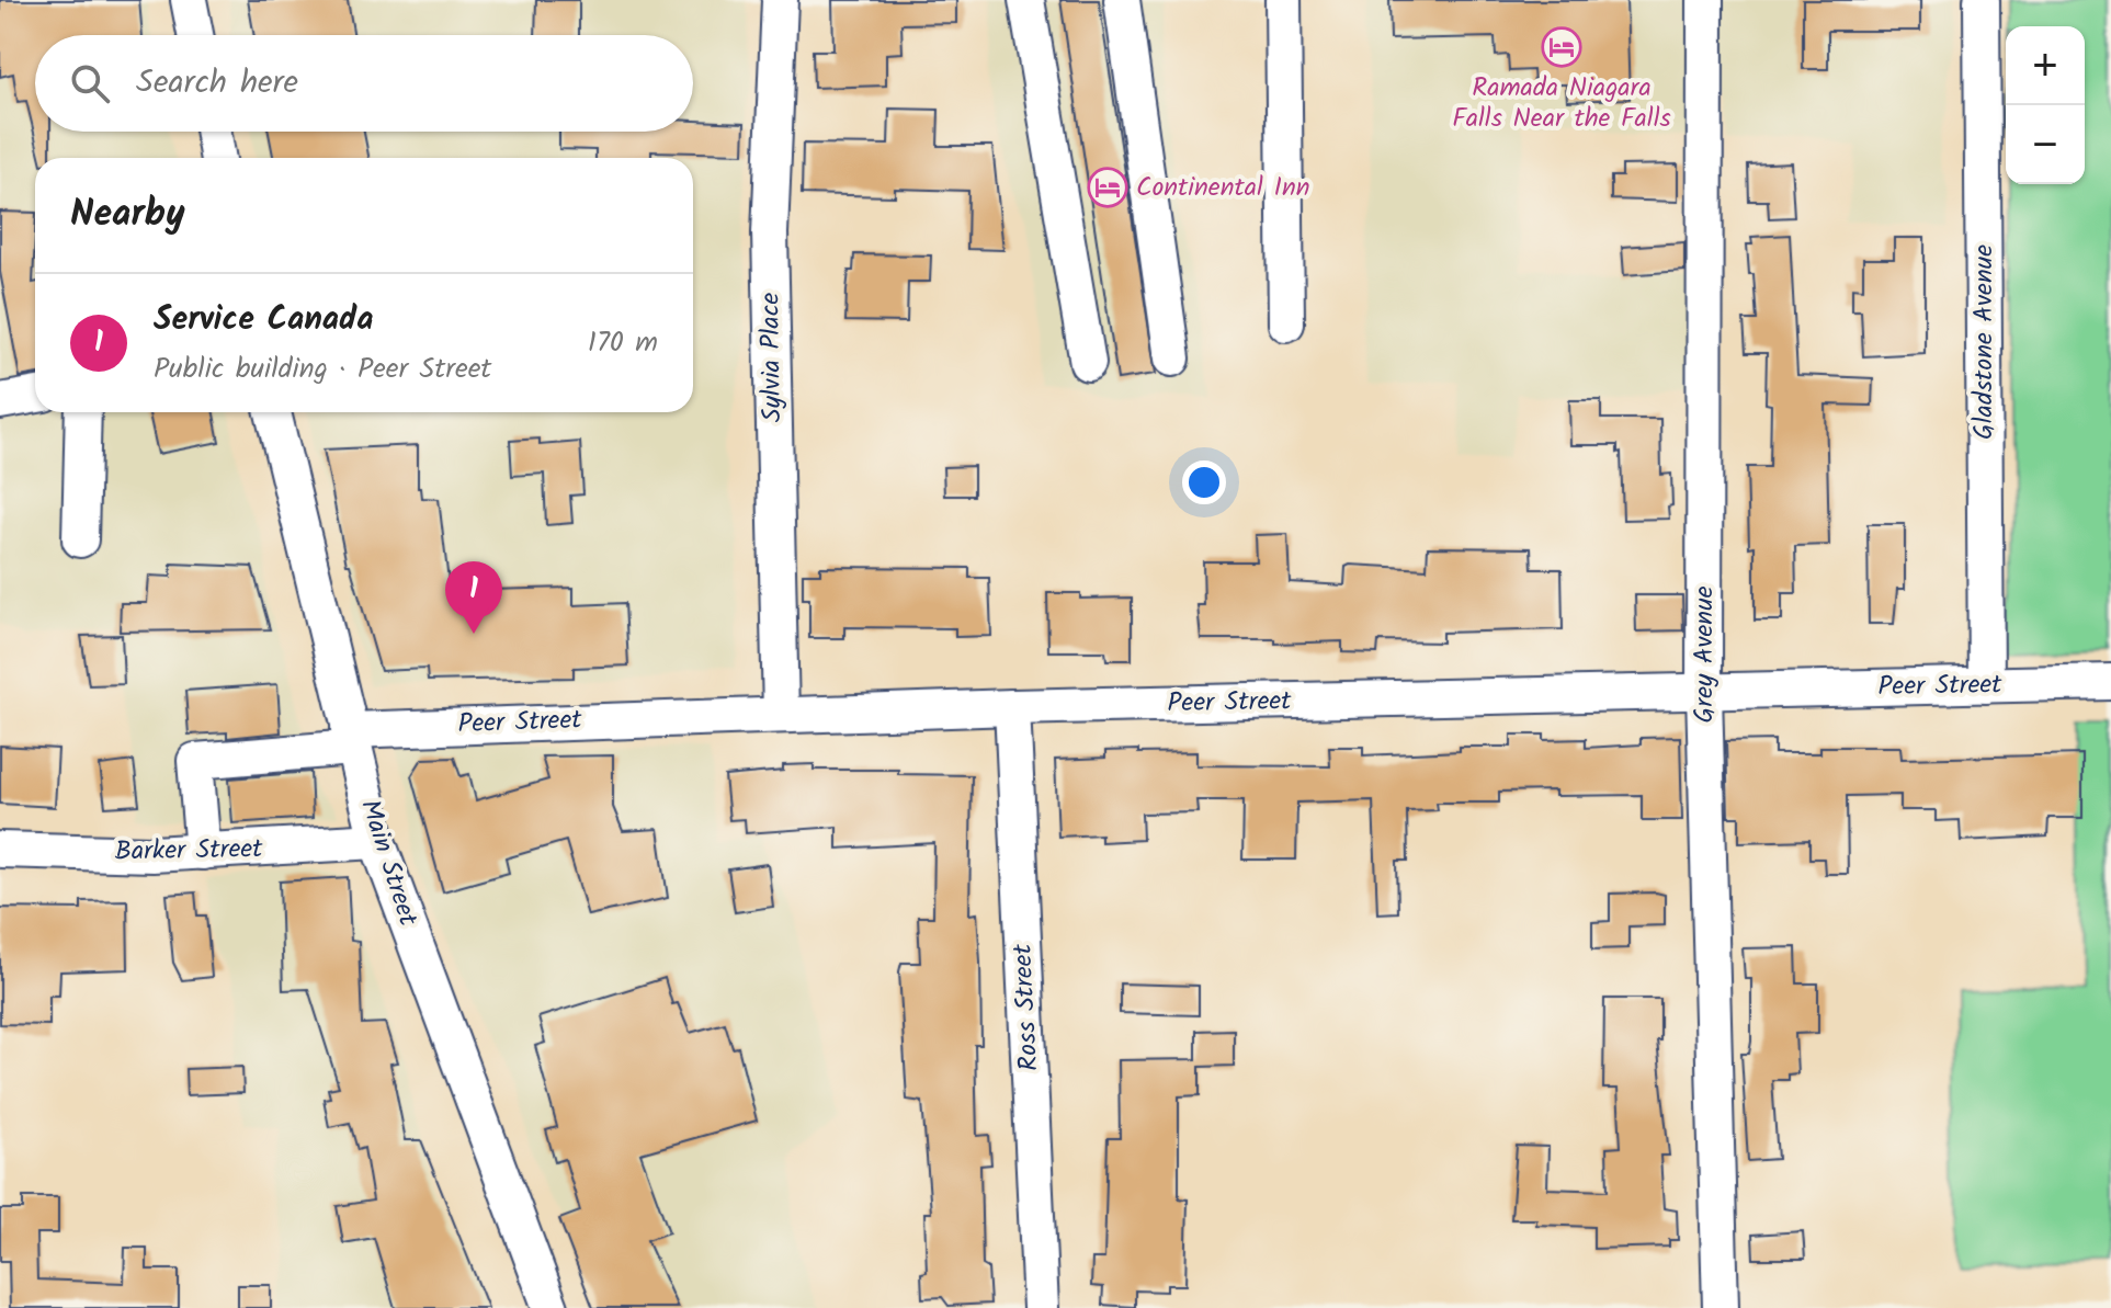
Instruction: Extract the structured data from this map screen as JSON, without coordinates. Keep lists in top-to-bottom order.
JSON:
{
  "streets": {
    "street": [
      "Gladstone Avenue",
      "Sylvia Place",
      "Grey Avenue",
      "Peer Street",
      "Barker Street",
      "Main Street",
      "Ross Street"
    ]
  },
  "crossings": [
    ["Gladstone Avenue", "Peer Street"],
    ["Sylvia Place", "Peer Street"],
    ["Grey Avenue", "Peer Street"],
    ["Peer Street", "Barker Street"],
    ["Peer Street", "Main Street"],
    ["Peer Street", "Ross Street"],
    ["Barker Street", "Main Street"]
  ],
  "places": {
    "hotel": ["Ramada Niagara Falls Near the Falls", "Continental Inn"]
  },
  "page": {
    "map_buttons": ["+", "−"],
    "search": "Search here",
    "heading": "Nearby",
    "list": [
      {
        "mark": "1",
        "name": "Service Canada",
        "note": "Public building · Peer Street",
        "value": "170 m"
      }
    ],
    "pins": "1"
  }
}
